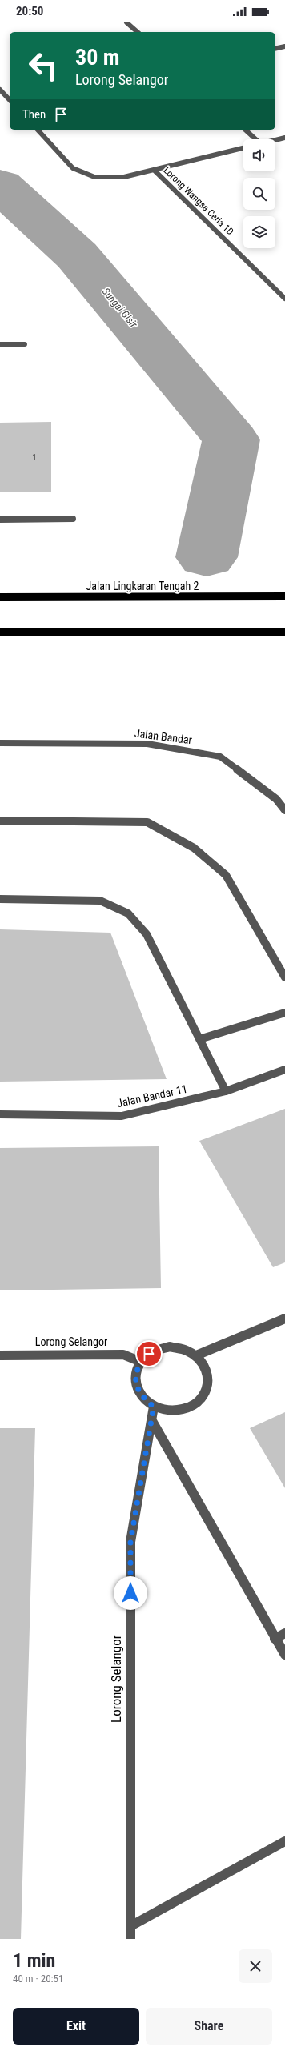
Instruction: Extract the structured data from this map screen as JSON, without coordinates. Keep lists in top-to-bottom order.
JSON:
{
  "streets": {
    "highway": ["Jalan Lingkaran Tengah 2"],
    "street": [
      "Lorong Wangsa Ceria 1D",
      "Jalan Bandar",
      "Jalan Bandar 11",
      "Lorong Selangor"
    ]
  },
  "water": ["Sungai Gisir"],
  "house_numbers": ["1"],
  "page": {
    "status": "20:50",
    "turn": ["30 m", "Lorong Selangor"],
    "then": "Then",
    "heading": ["1 min", "40 m · 20:51"],
    "buttons": ["Exit", "Share"]
  }
}
